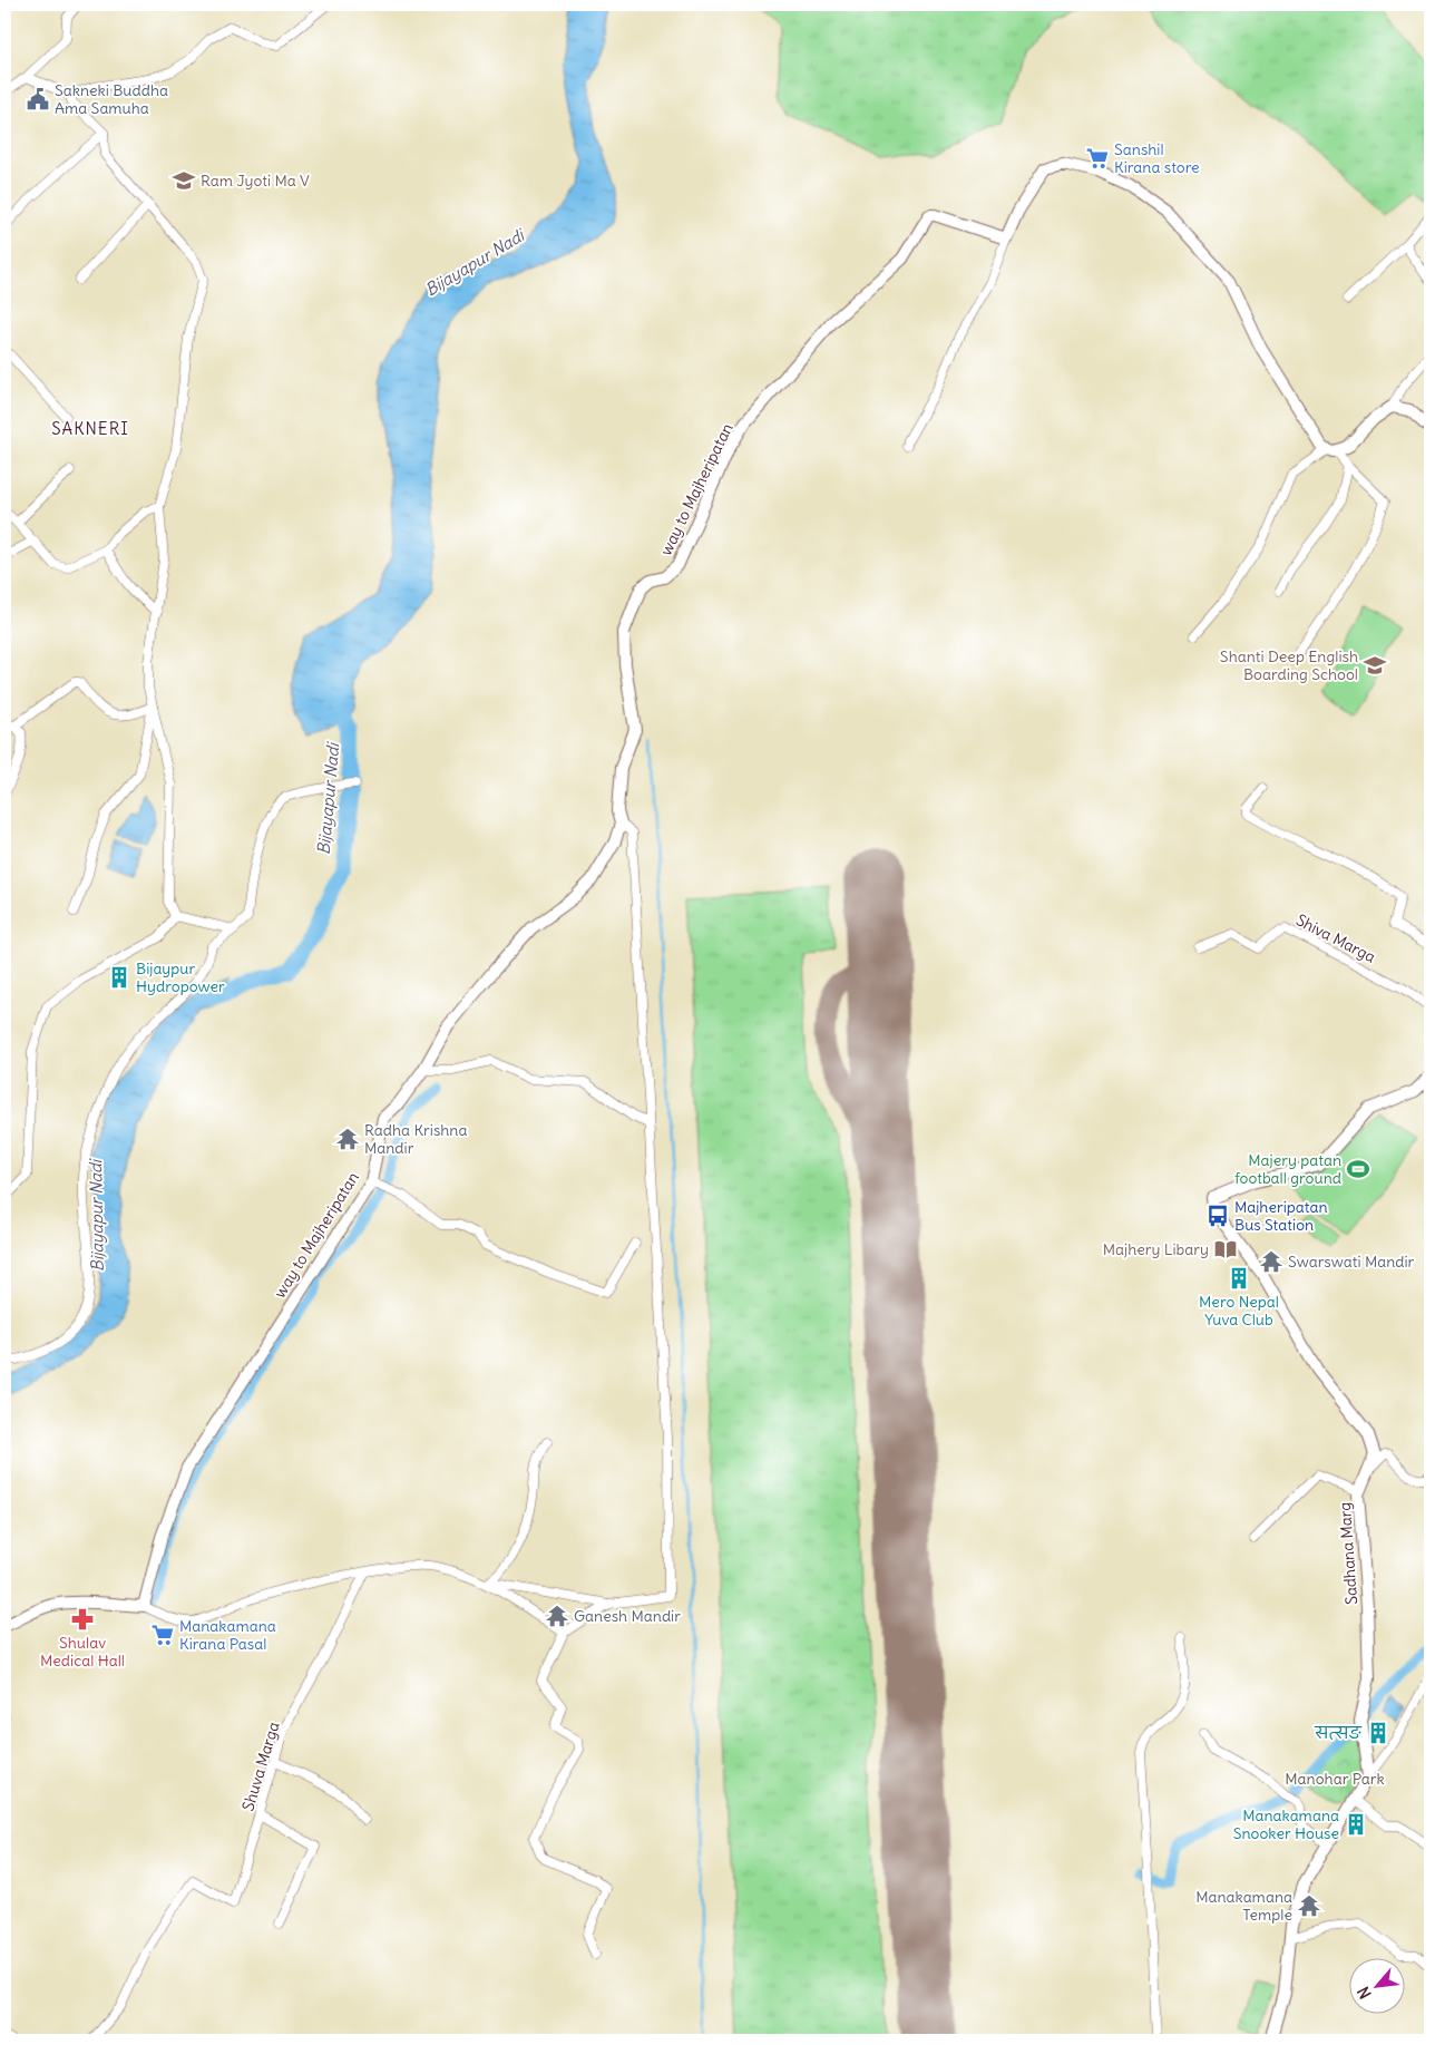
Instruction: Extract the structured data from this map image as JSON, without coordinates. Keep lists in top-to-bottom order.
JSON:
{
  "streets": {
    "main road": ["way to Majheripatan", "Sadhana Marg"],
    "street": ["Shiva Marga", "Shuva Marga"]
  },
  "districts": ["SAKNERI"],
  "water": ["Bijayapur Nadi"],
  "parks": ["Manohar Park"],
  "places": {
    "public building": ["Sakneki Buddha Ama Samuha"],
    "supermarket": ["Sanshil Kirana store", "Manakamana Kirana Pasal"],
    "school or university": ["Ram Jyoti Ma V", "Shanti Deep English Boarding School"],
    "building": [
      "Bijaypur Hydropower",
      "Mero Nepal Yuva Club",
      "सत्सङ",
      "Manakamana Snooker House"
    ],
    "temple": [
      "Radha Krishna Mandir",
      "Swarswati Mandir",
      "Ganesh Mandir",
      "Manakamana Temple"
    ],
    "sports": ["Majery patan football ground"],
    "bus stop": ["Majheripatan Bus Station"],
    "library": ["Majhery Libary"],
    "pharmacy": ["Shulav Medical Hall"]
  },
  "north": "bottom left"
}
